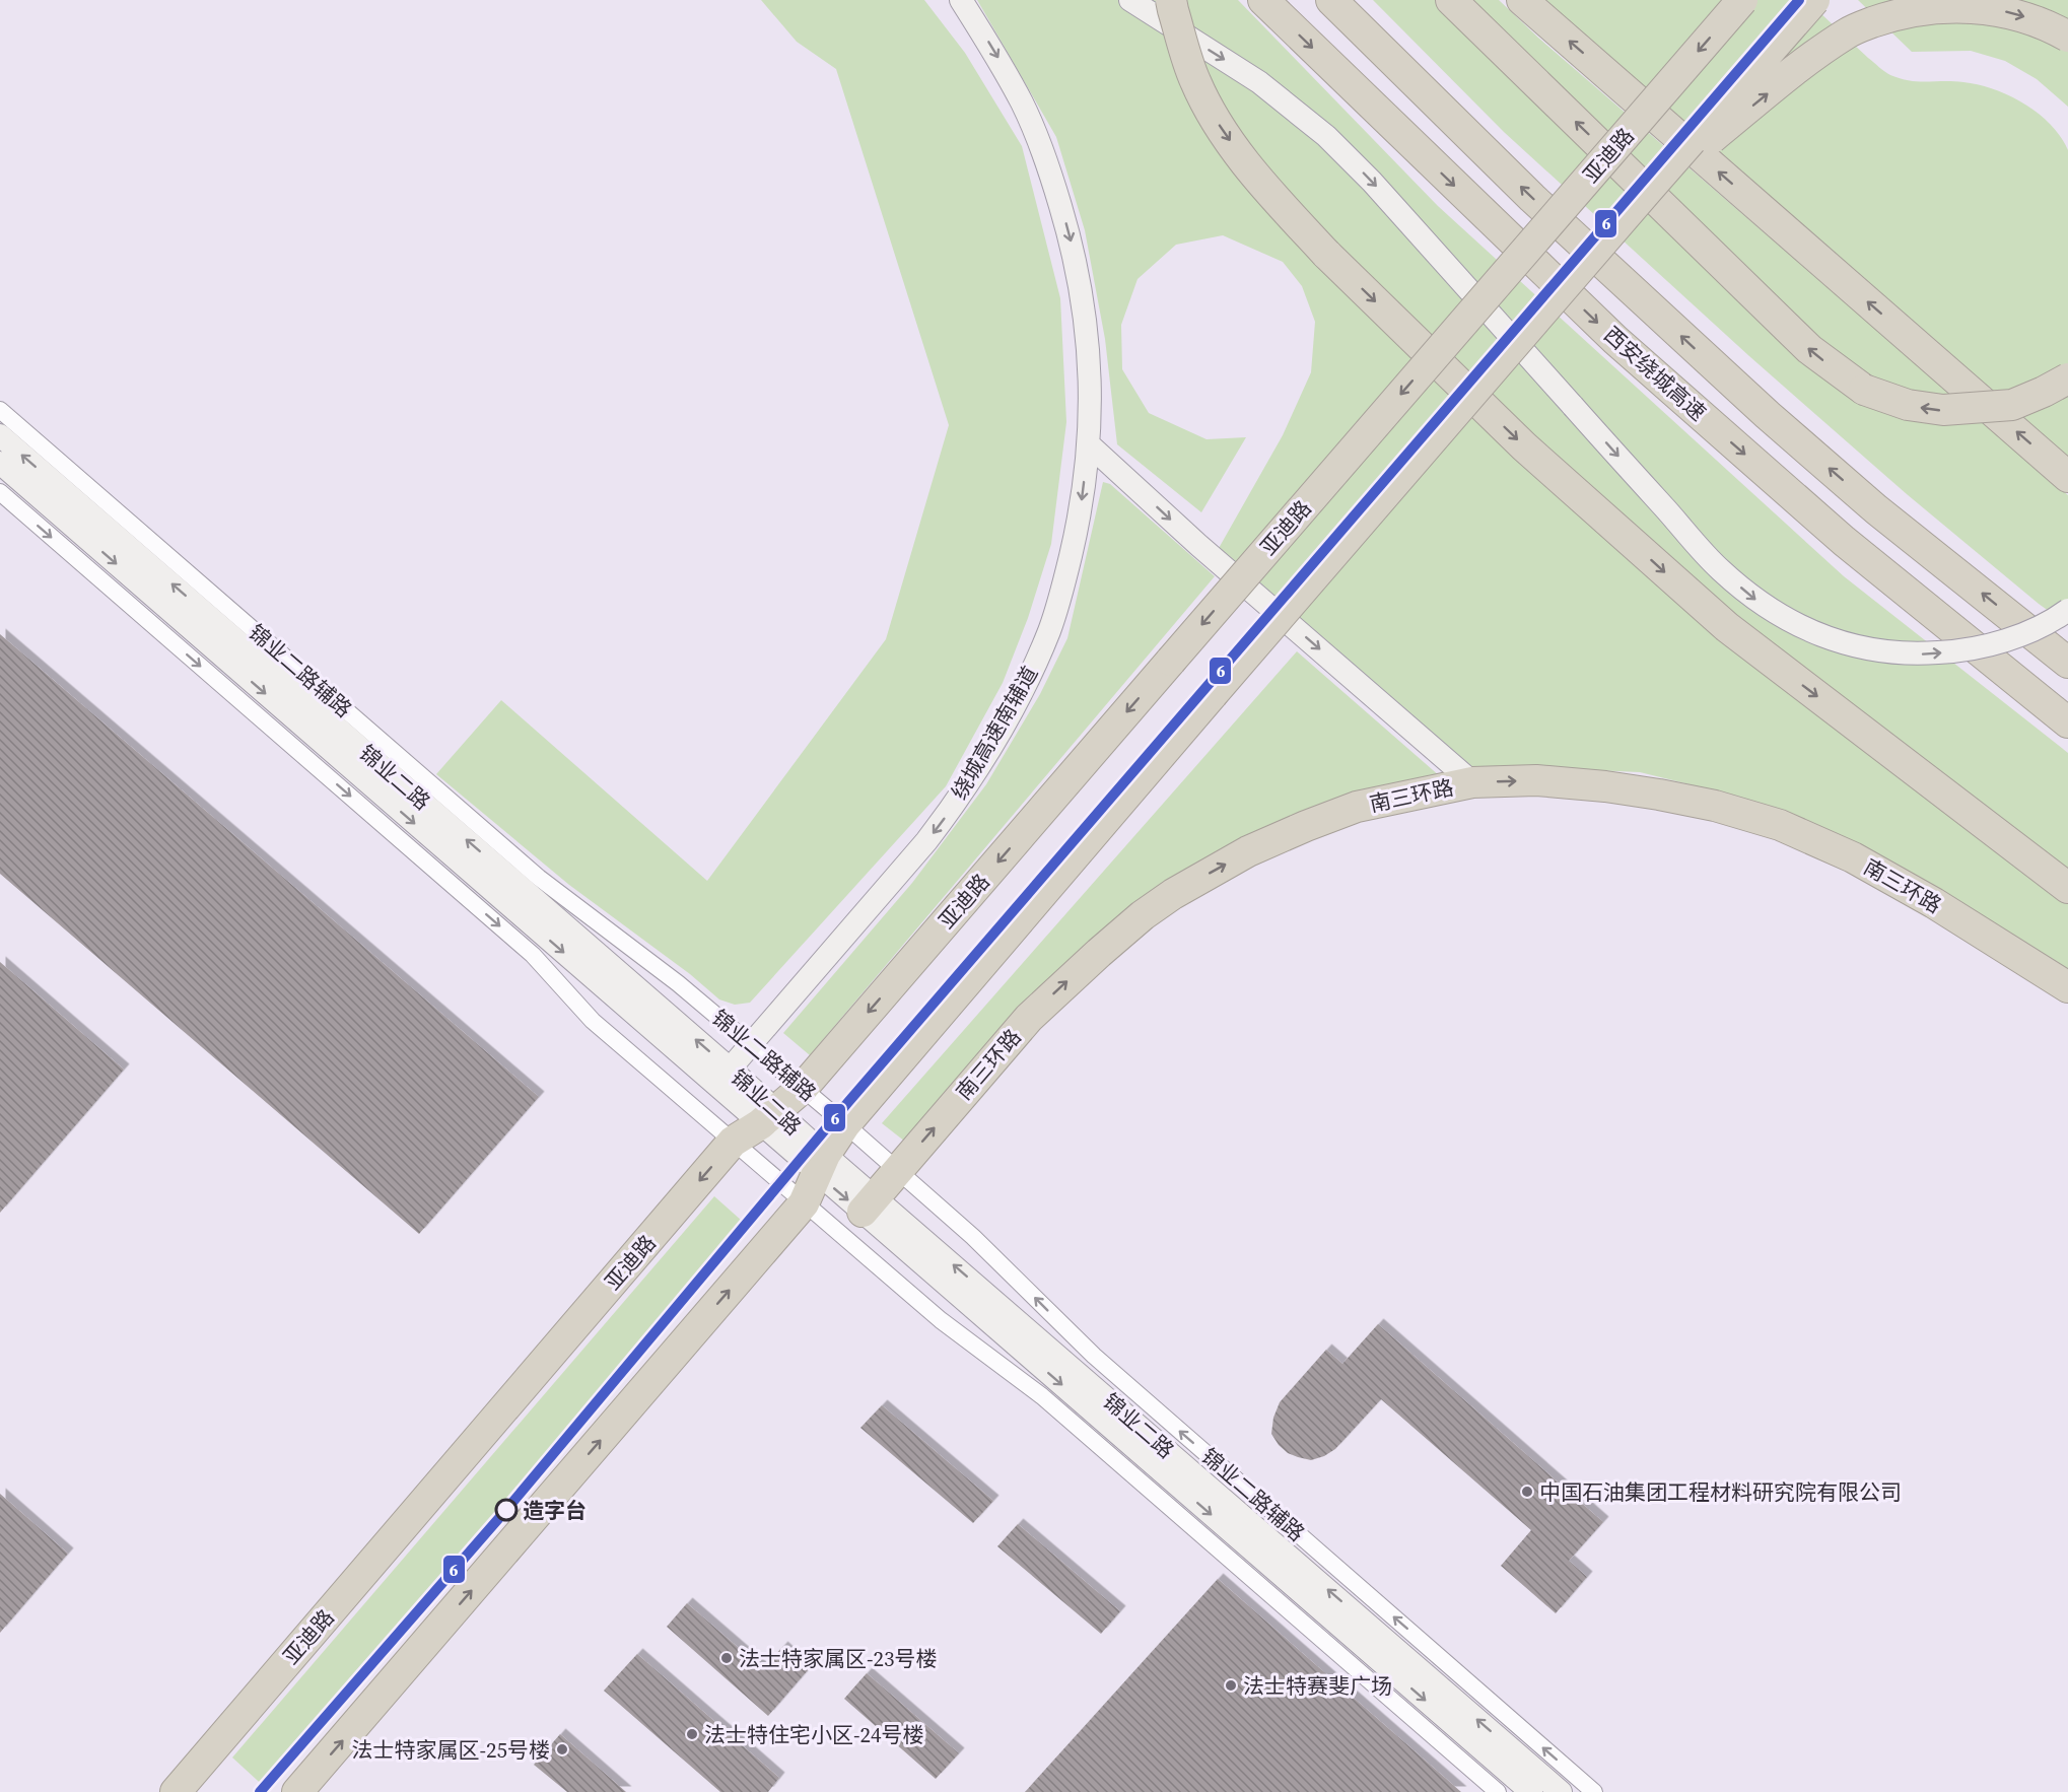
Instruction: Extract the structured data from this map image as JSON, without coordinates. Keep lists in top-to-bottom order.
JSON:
{
  "streets": {
    "highway": ["亚迪路", "西安绕城高速", "南三环路"],
    "main road": ["绕城高速南辅道", "锦业二路"],
    "street": ["锦业二路辅路"]
  },
  "crossings": [
    ["亚迪路", "锦业二路辅路"],
    ["亚迪路", "锦业二路"],
    ["锦业二路辅路", "绕城高速南辅道"],
    ["锦业二路辅路", "南三环路"],
    ["绕城高速南辅道", "锦业二路"],
    ["锦业二路", "南三环路"]
  ],
  "one_way": ["绕城高速南辅道", "南三环路"],
  "places": [
    "中国石油集团工程材料研究院有限公司",
    "造字台",
    "法士特家属区-23号楼",
    "法士特赛斐广场",
    "法士特住宅小区-24号楼",
    "法士特家属区-25号楼"
  ],
  "lines": ["transit line 6"]
}
